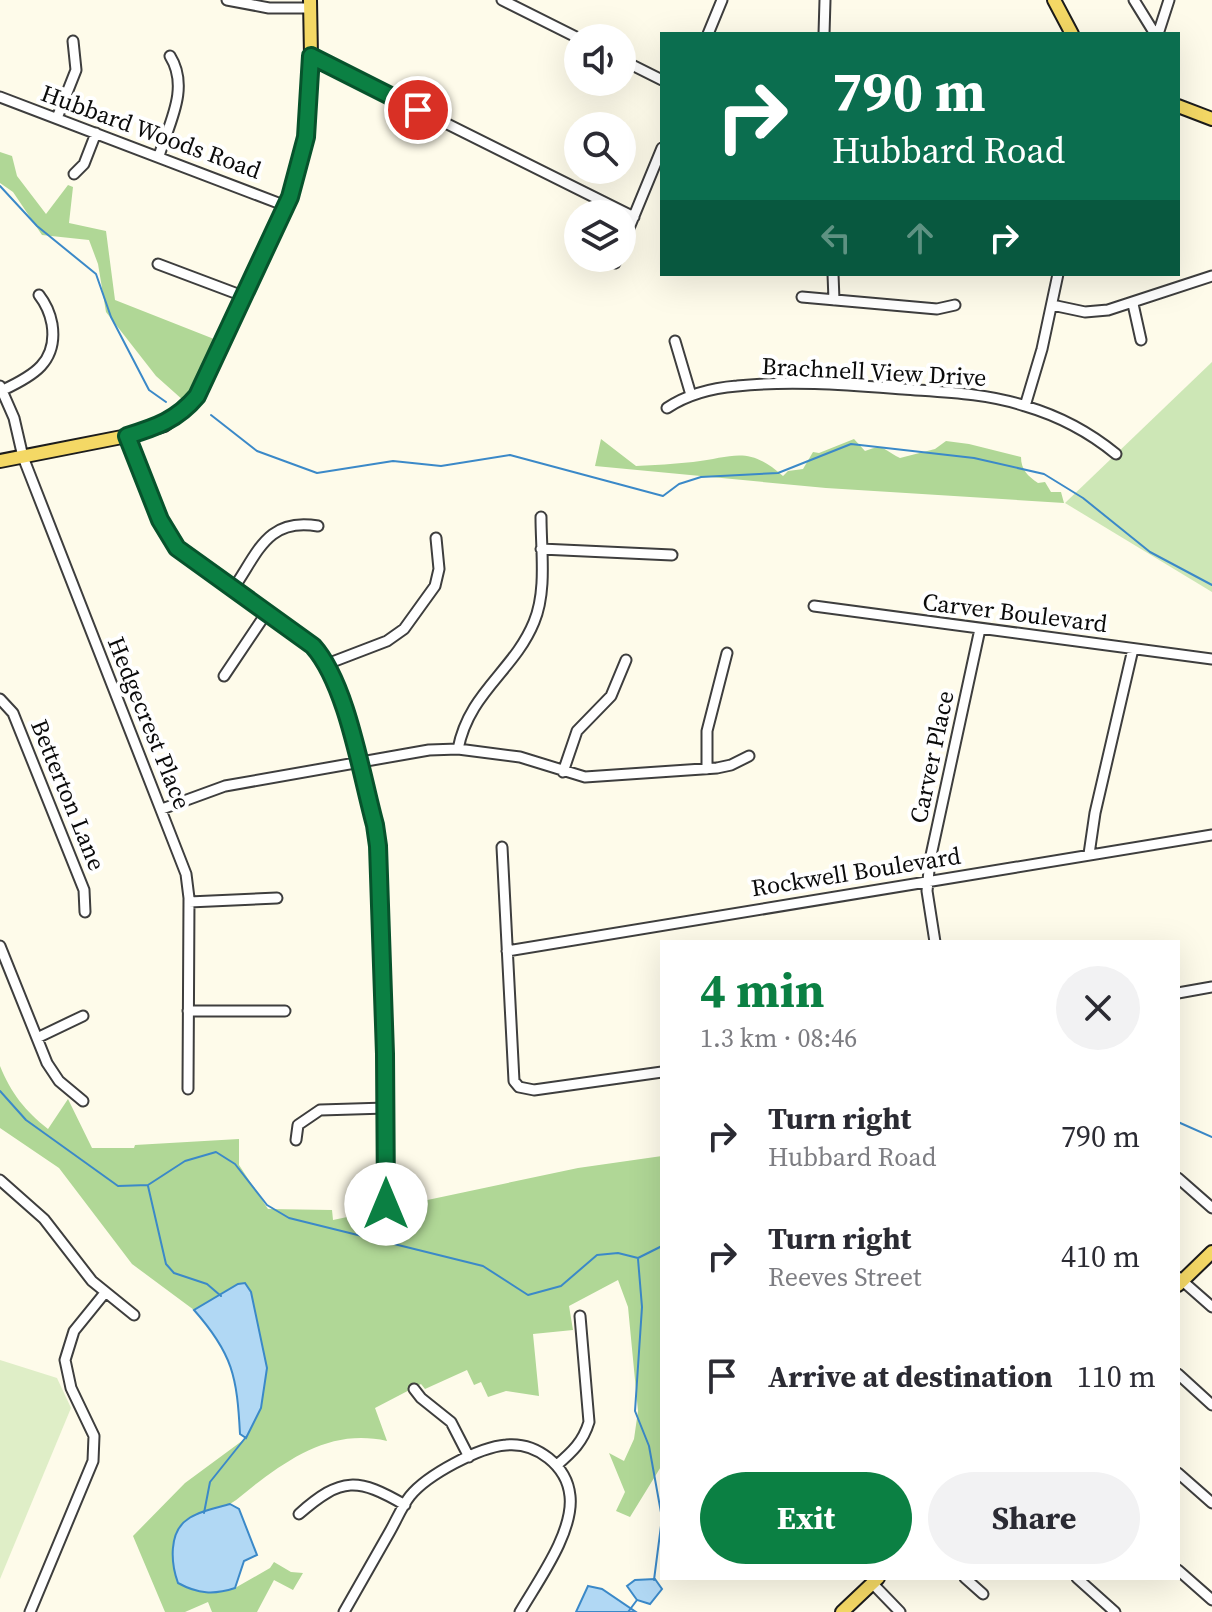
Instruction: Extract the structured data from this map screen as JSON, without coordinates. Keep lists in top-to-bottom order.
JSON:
{
  "streets": {
    "street": [
      "Hubbard Woods Road",
      "Brachnell View Drive",
      "Carver Boulevard",
      "Hedgecrest Place",
      "Carver Place",
      "Betterton Lane",
      "Rockwell Boulevard"
    ]
  },
  "crossings": [
    ["Carver Boulevard", "Carver Place"],
    ["Carver Place", "Rockwell Boulevard"]
  ],
  "page": {
    "turn": ["790 m", "Hubbard Road"],
    "heading": ["4 min", "1.3 km · 08:46"],
    "list": [
      {
        "name": "Turn right",
        "note": "Hubbard Road",
        "value": "790 m"
      },
      {
        "name": "Turn right",
        "note": "Reeves Street",
        "value": "410 m"
      },
      {
        "name": "Arrive at destination",
        "value": "110 m"
      }
    ],
    "buttons": ["Exit", "Share"]
  }
}
